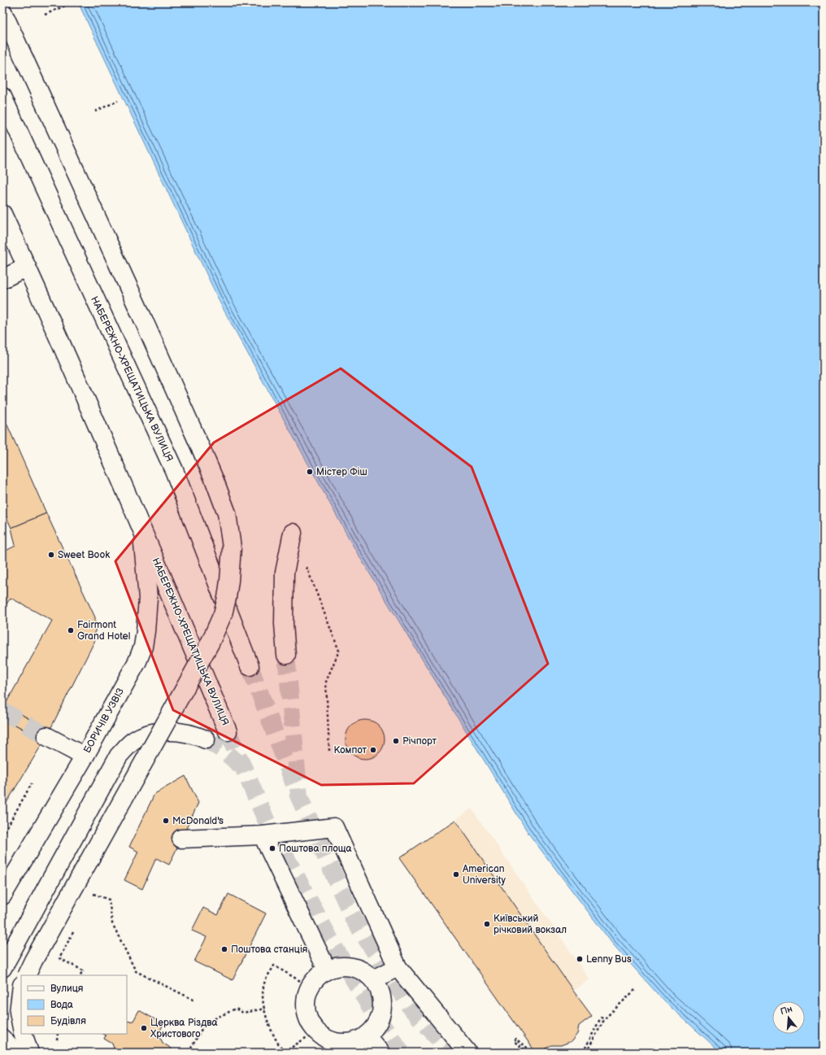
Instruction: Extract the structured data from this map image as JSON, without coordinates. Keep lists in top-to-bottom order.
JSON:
{
  "streets": {
    "main road": ["НАБЕРЕЖНО-ХРЕЩАТИЦЬКА ВУЛИЦЯ", "БОРИЧІВ УЗВІЗ"]
  },
  "crossings": [
    ["НАБЕРЕЖНО-ХРЕЩАТИЦЬКА ВУЛИЦЯ", "БОРИЧІВ УЗВІЗ"]
  ],
  "places": [
    "Містер Фіш",
    "Sweet Book",
    "Fairmont Grand Hotel",
    "Річпорт",
    "Компот",
    "McDonald's",
    "Поштова площа",
    "American University",
    "Київський річковий вокзал",
    "Поштова станція",
    "Lenny Bus",
    "Церква Різдва Христового"
  ],
  "legend": ["Вулиця", "Вода", "Будівля"],
  "north": "top"
}
